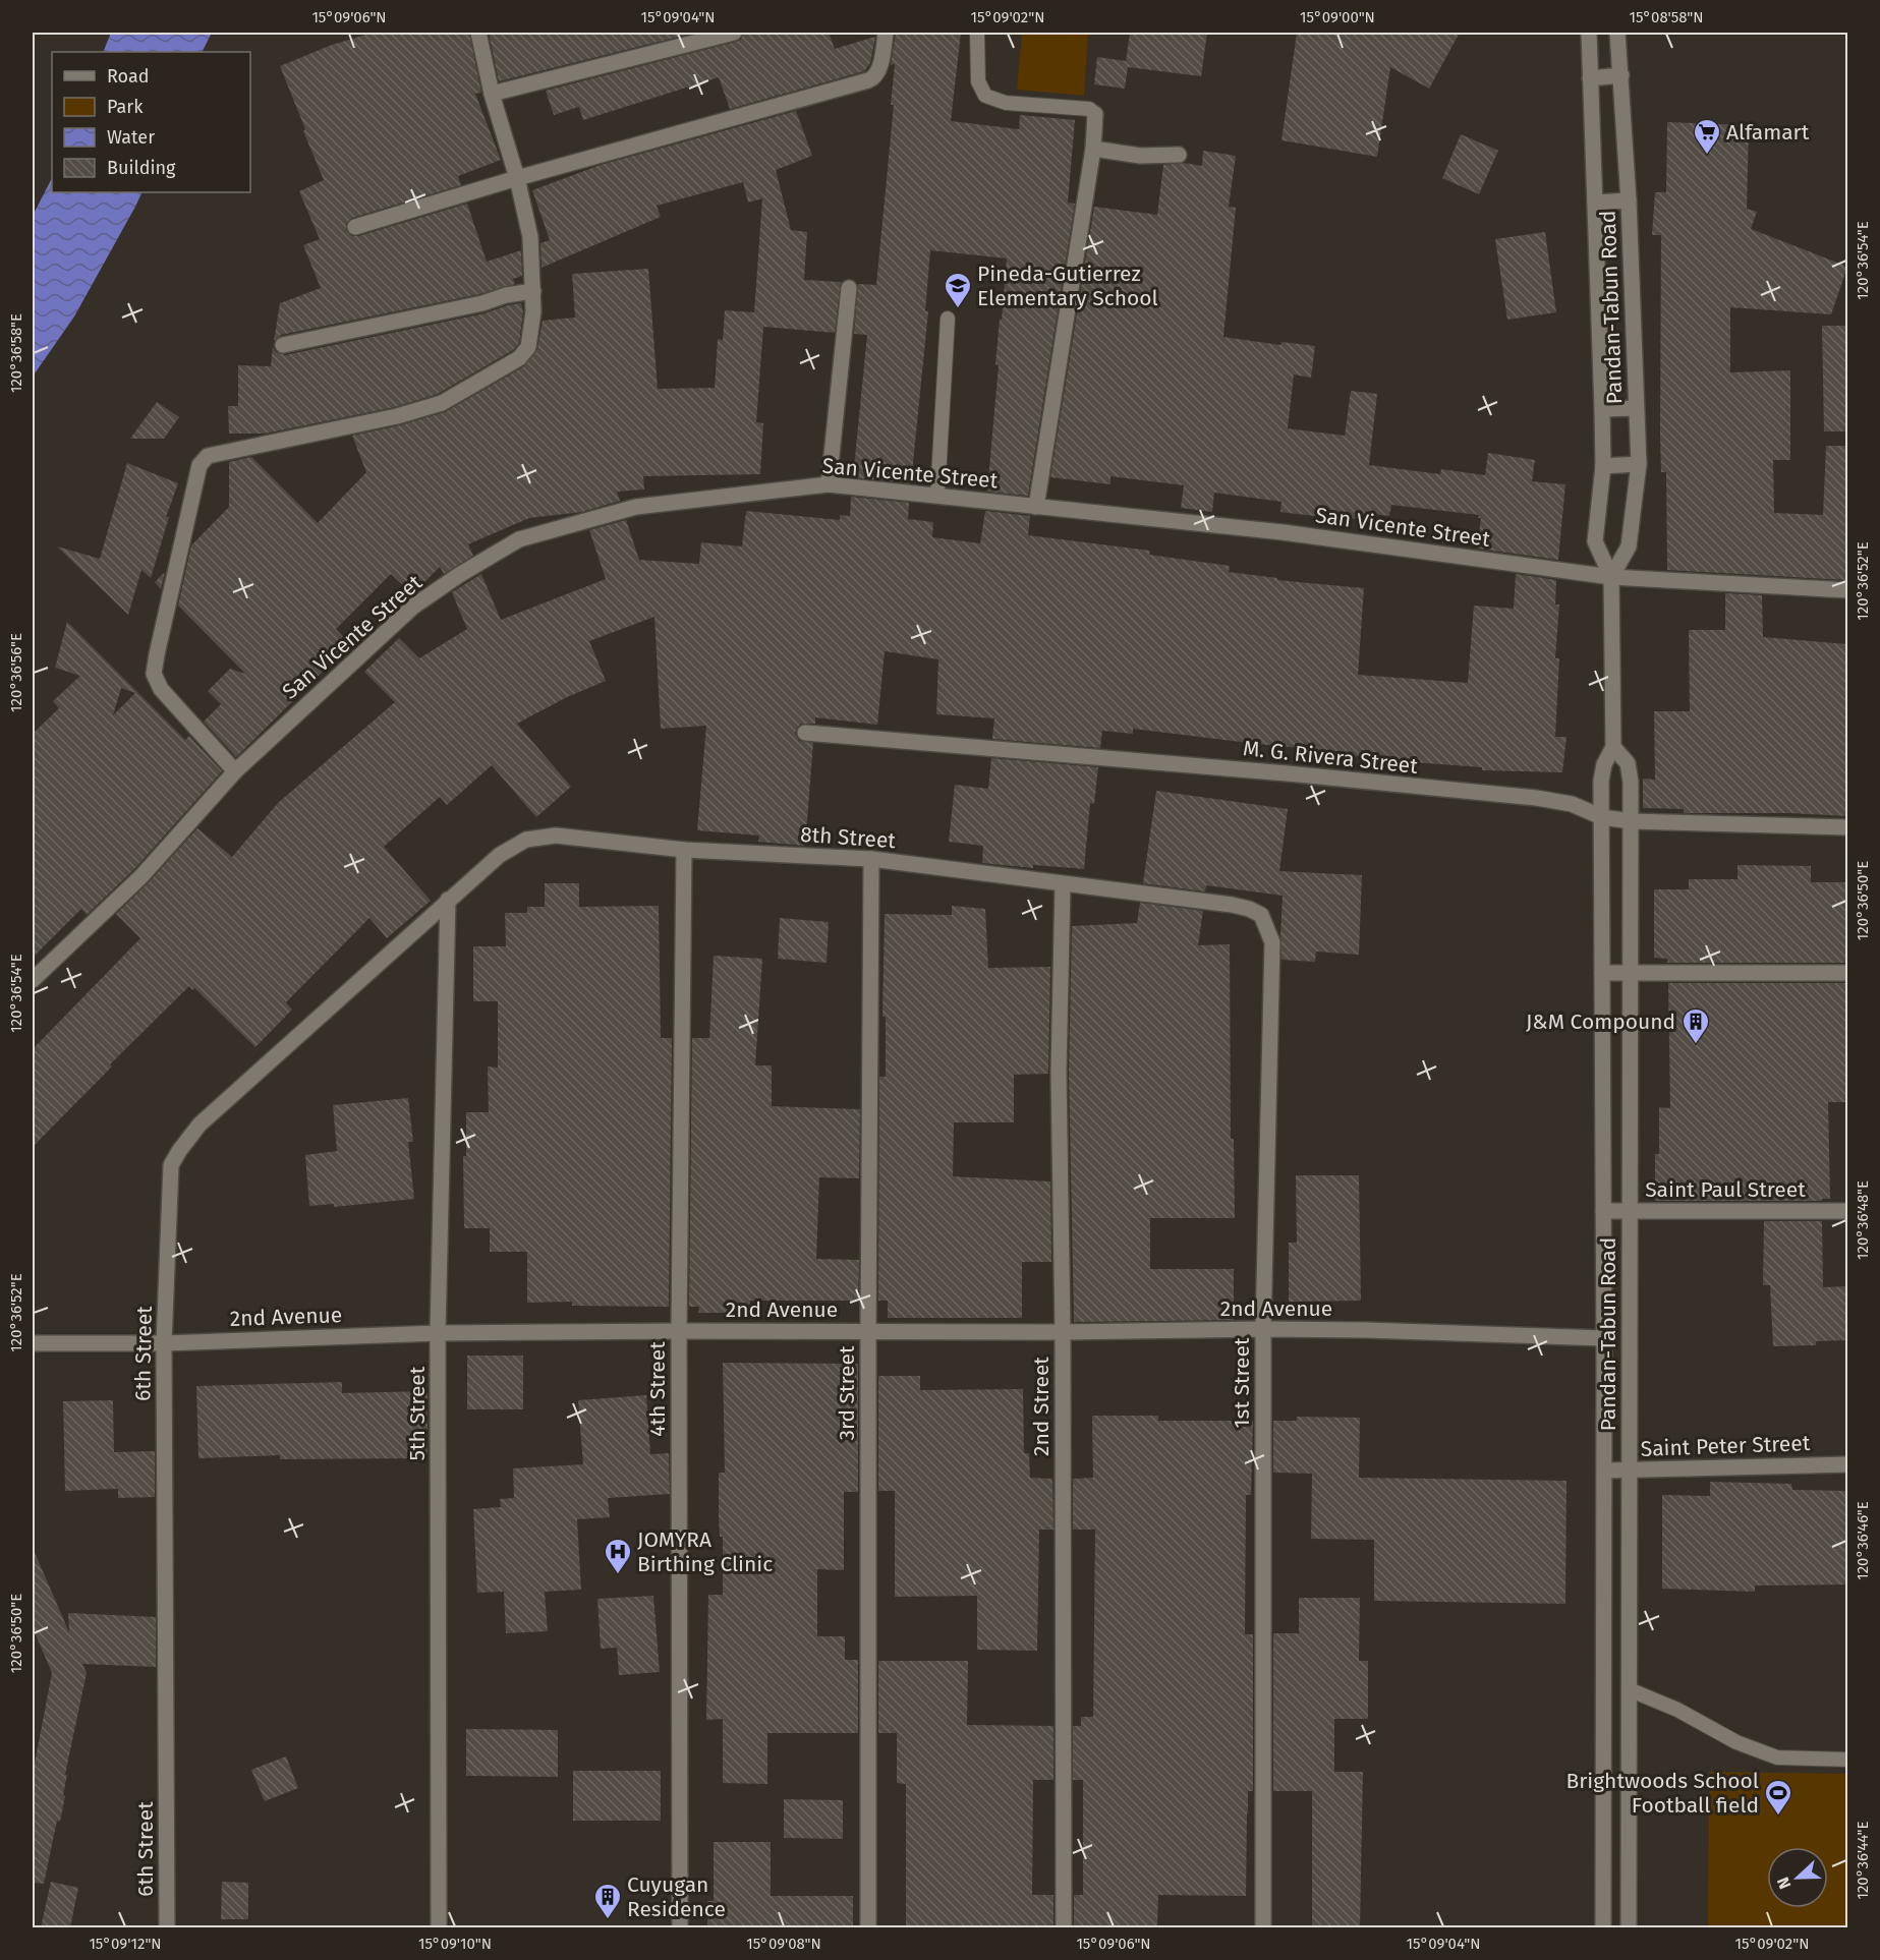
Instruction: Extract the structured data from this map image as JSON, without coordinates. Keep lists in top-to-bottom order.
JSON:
{
  "streets": {
    "street": [
      "Pandan-Tabun Road",
      "San Vicente Street",
      "M. G. Rivera Street",
      "8th Street",
      "Saint Paul Street",
      "2nd Avenue",
      "6th Street",
      "1st Street",
      "4th Street",
      "3rd Street",
      "2nd Street",
      "5th Street",
      "Saint Peter Street"
    ]
  },
  "crossings": [
    ["Pandan-Tabun Road", "San Vicente Street"],
    ["Pandan-Tabun Road", "M. G. Rivera Street"],
    ["Pandan-Tabun Road", "Saint Paul Street"],
    ["Pandan-Tabun Road", "2nd Avenue"],
    ["Pandan-Tabun Road", "Saint Peter Street"],
    ["8th Street", "6th Street"],
    ["8th Street", "1st Street"],
    ["8th Street", "4th Street"],
    ["8th Street", "3rd Street"],
    ["8th Street", "2nd Street"],
    ["8th Street", "5th Street"],
    ["2nd Avenue", "6th Street"],
    ["2nd Avenue", "1st Street"],
    ["2nd Avenue", "4th Street"],
    ["2nd Avenue", "3rd Street"],
    ["2nd Avenue", "2nd Street"],
    ["2nd Avenue", "5th Street"],
    ["6th Street", "5th Street"]
  ],
  "places": {
    "supermarket": ["Alfamart"],
    "school or university": ["Pineda-Gutierrez Elementary School"],
    "building": ["J&M Compound", "Cuyugan Residence"],
    "hospital": ["JOMYRA Birthing Clinic"],
    "sports": ["Brightwoods School Football field"]
  },
  "legend": [
    "Road",
    "Park",
    "Water",
    "Building"
  ],
  "north": "left",
  "coordinates": [
    "15°09'06\"N",
    "15°09'04\"N",
    "15°09'02\"N",
    "15°09'00\"N",
    "15°08'58\"N",
    "120°36'54\"E",
    "120°36'58\"E",
    "120°36'52\"E",
    "120°36'56\"E",
    "120°36'50\"E",
    "120°36'48\"E",
    "120°36'46\"E",
    "120°36'44\"E",
    "15°09'12\"N",
    "15°09'10\"N",
    "15°09'08\"N"
  ]
}
